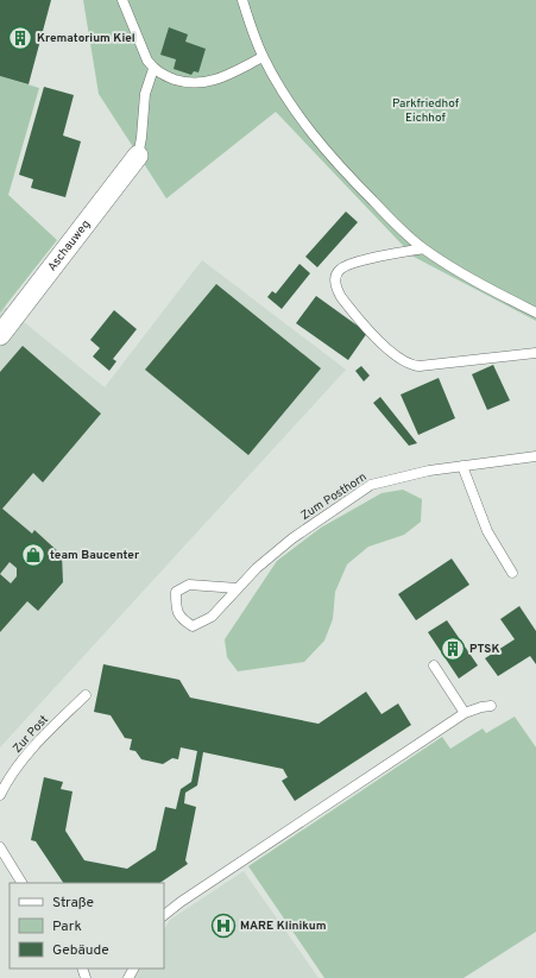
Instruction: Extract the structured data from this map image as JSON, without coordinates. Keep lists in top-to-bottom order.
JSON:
{
  "streets": {
    "street": ["Aschauweg"],
    "lane": ["Zum Posthorn", "Zur Post"]
  },
  "parks": ["Parkfriedhof Eichhof"],
  "places": {
    "building": ["Krematorium Kiel", "PTSK"],
    "shop": ["team Baucenter"],
    "hospital": ["MARE Klinikum"]
  },
  "legend": ["Straße", "Park", "Gebäude"]
}
